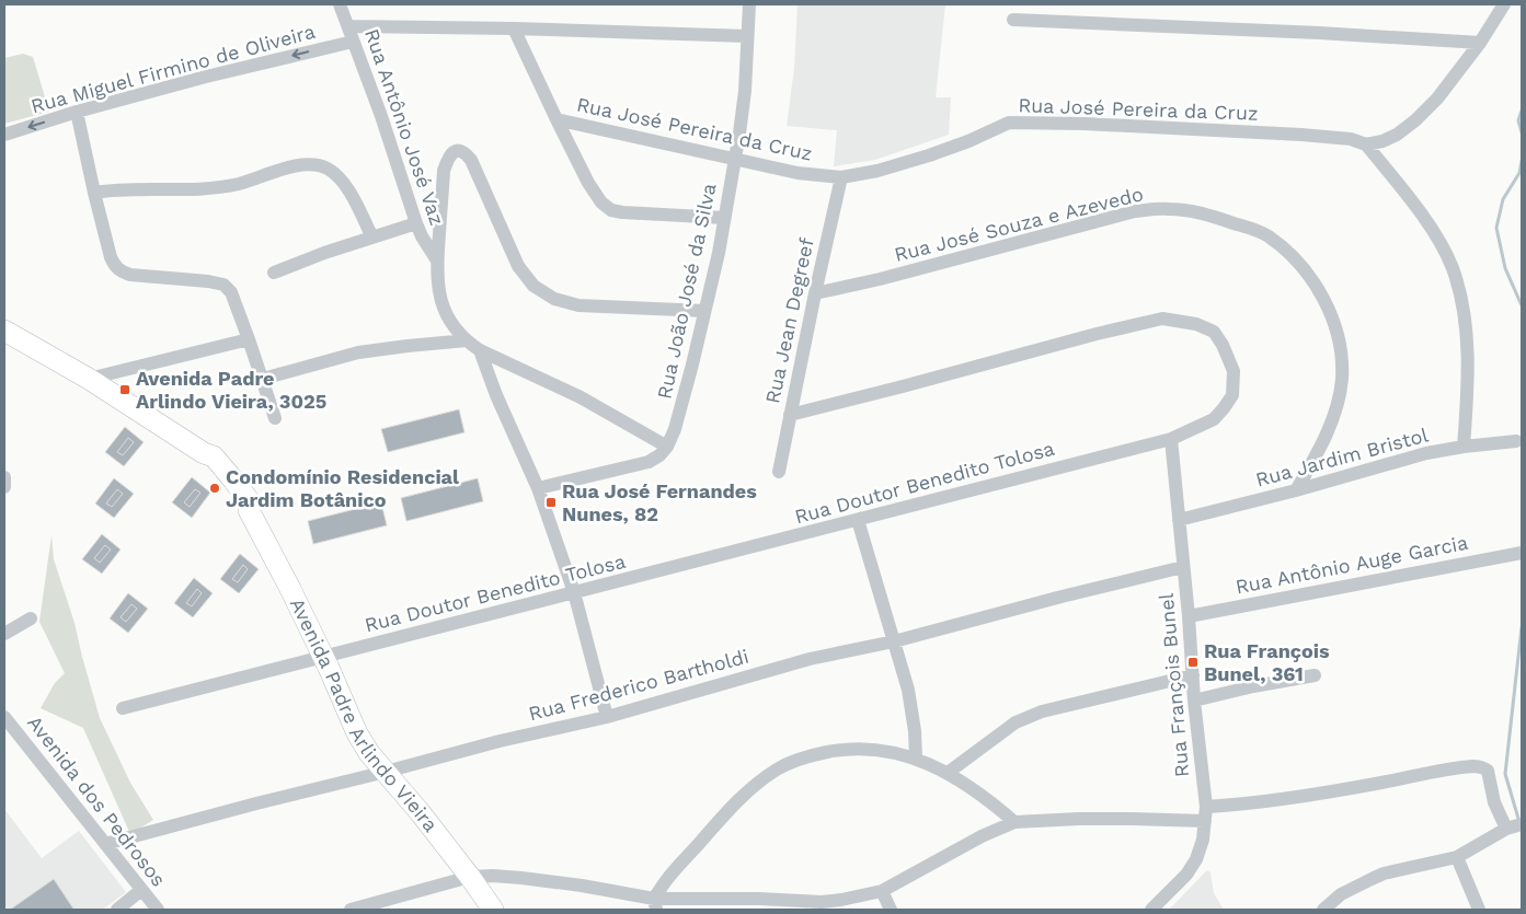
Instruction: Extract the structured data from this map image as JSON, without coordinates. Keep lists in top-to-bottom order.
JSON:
{
  "streets": {
    "main road": ["Avenida Padre Arlindo Vieira"],
    "street": [
      "Rua Miguel Firmino de Oliveira",
      "Rua José Pereira da Cruz",
      "Rua Antônio José Vaz",
      "Rua José Souza e Azevedo",
      "Rua João José da Silva",
      "Rua Jean Degreef",
      "Rua Jardim Bristol",
      "Rua Doutor Benedito Tolosa",
      "Rua Antônio Auge Garcia",
      "Rua Frederico Bartholdi",
      "Rua François Bunel",
      "Avenida dos Pedrosos"
    ]
  },
  "crossings": [
    ["Rua Miguel Firmino de Oliveira", "Rua Antônio José Vaz"],
    ["Rua José Pereira da Cruz", "Rua João José da Silva"],
    ["Rua José Pereira da Cruz", "Rua Jean Degreef"],
    ["Rua José Souza e Azevedo", "Rua Jean Degreef"],
    ["Rua José Souza e Azevedo", "Rua Jardim Bristol"],
    ["Rua Jean Degreef", "Rua Doutor Benedito Tolosa"],
    ["Rua Jardim Bristol", "Rua François Bunel"],
    ["Rua Doutor Benedito Tolosa", "Rua François Bunel"],
    ["Rua Doutor Benedito Tolosa", "Avenida Padre Arlindo Vieira"],
    ["Rua Antônio Auge Garcia", "Rua François Bunel"],
    ["Rua Frederico Bartholdi", "Rua François Bunel"],
    ["Rua Frederico Bartholdi", "Avenida Padre Arlindo Vieira"],
    ["Rua Frederico Bartholdi", "Avenida dos Pedrosos"]
  ],
  "one_way": ["Rua Miguel Firmino de Oliveira"],
  "places": {
    "transit": ["Avenida Padre Arlindo Vieira, 3025", "Rua José Fernandes Nunes, 82", "Rua François Bunel, 361"],
    "other": ["Condomínio Residencial Jardim Botânico"]
  }
}
